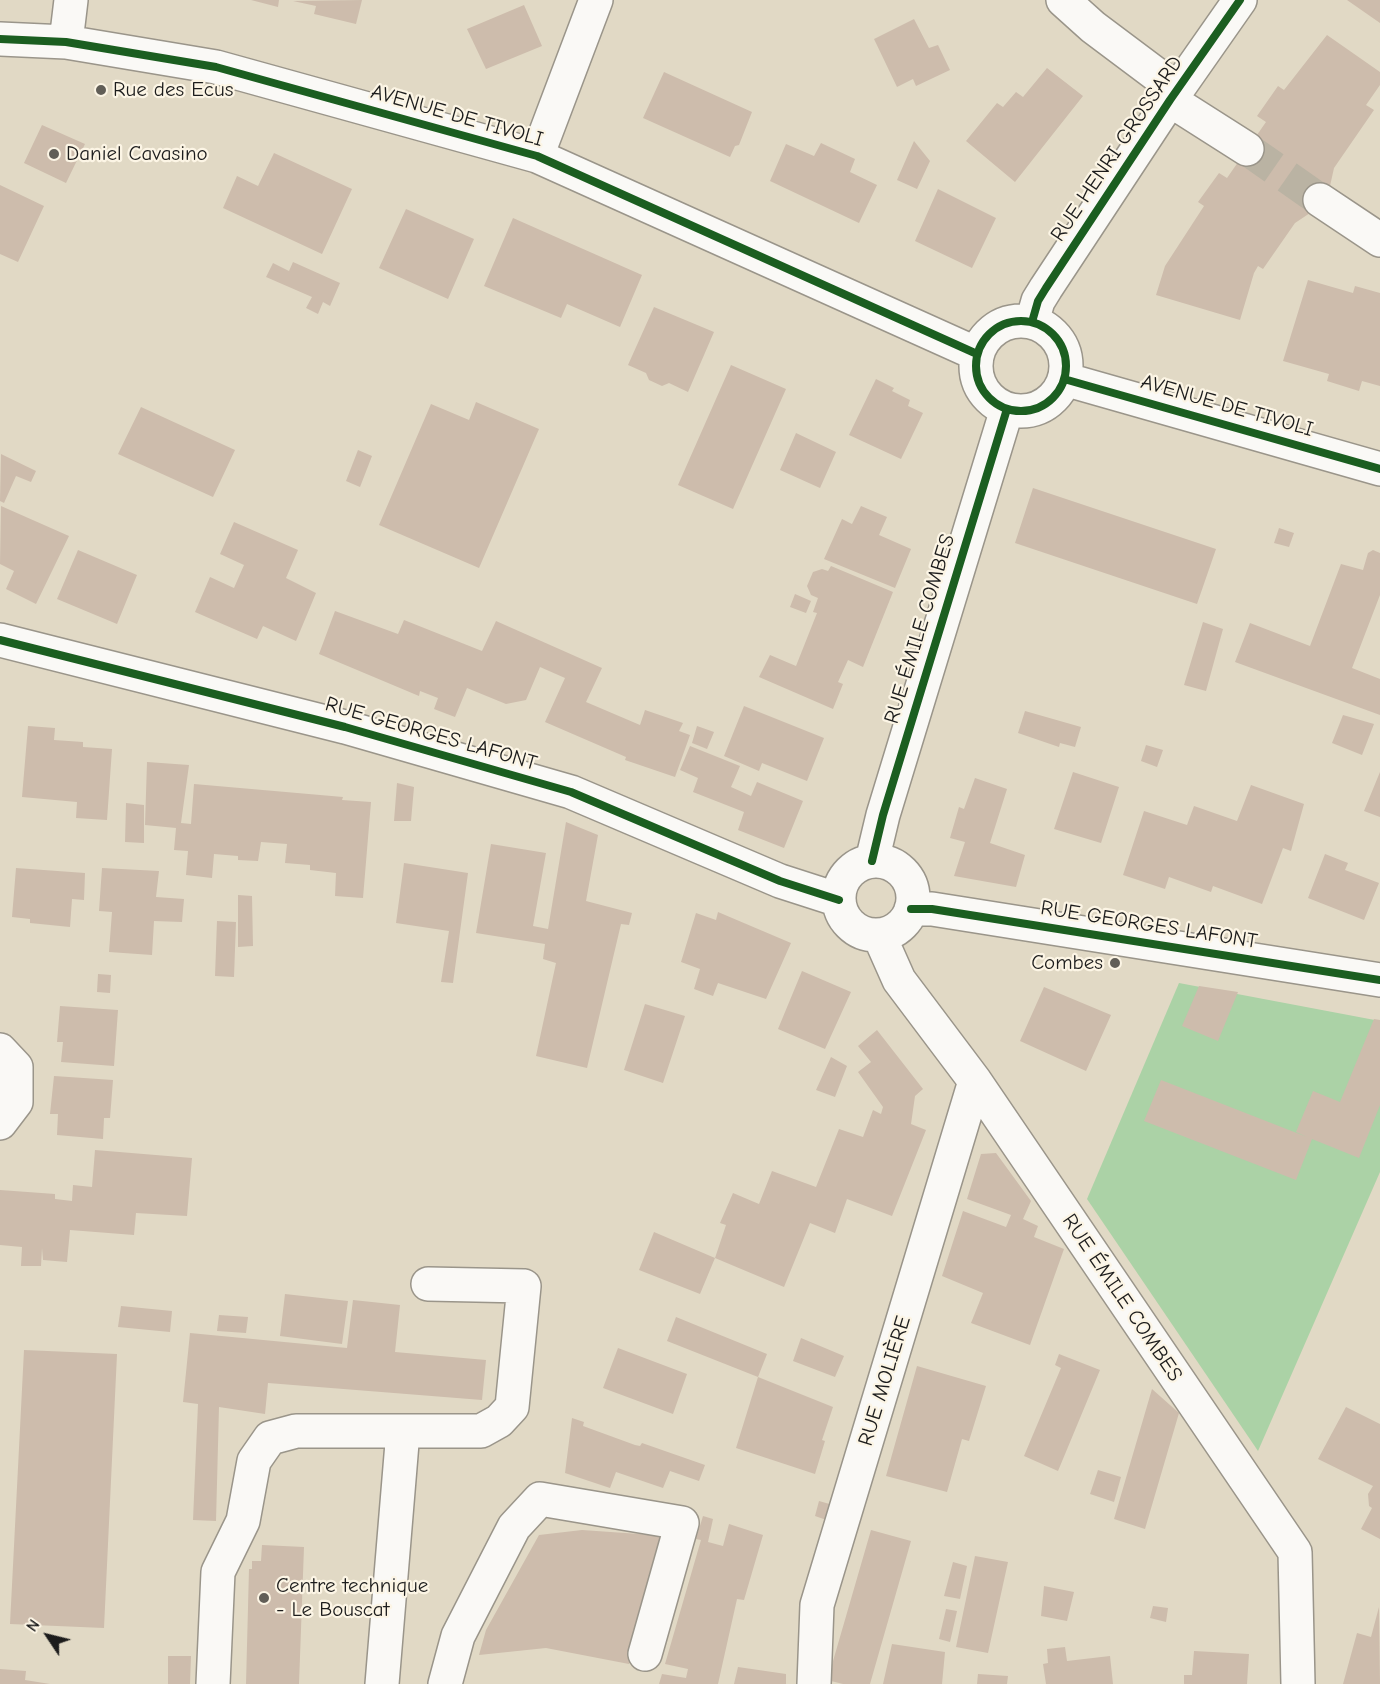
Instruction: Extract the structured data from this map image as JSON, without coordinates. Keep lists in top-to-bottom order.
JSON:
{
  "streets": {
    "street": [
      "AVENUE DE TIVOLI",
      "RUE HENRI GROSSARD",
      "RUE ÉMILE COMBES",
      "RUE GEORGES LAFONT",
      "RUE MOLIÈRE"
    ]
  },
  "crossings": [
    ["AVENUE DE TIVOLI", "RUE HENRI GROSSARD"],
    ["AVENUE DE TIVOLI", "RUE ÉMILE COMBES"],
    ["RUE HENRI GROSSARD", "RUE ÉMILE COMBES"],
    ["RUE ÉMILE COMBES", "RUE GEORGES LAFONT"],
    ["RUE ÉMILE COMBES", "RUE MOLIÈRE"]
  ],
  "places": [
    "Rue des Ecus",
    "Daniel Cavasino",
    "Combes",
    "Centre technique - Le Bouscat"
  ],
  "north": "top left"
}
